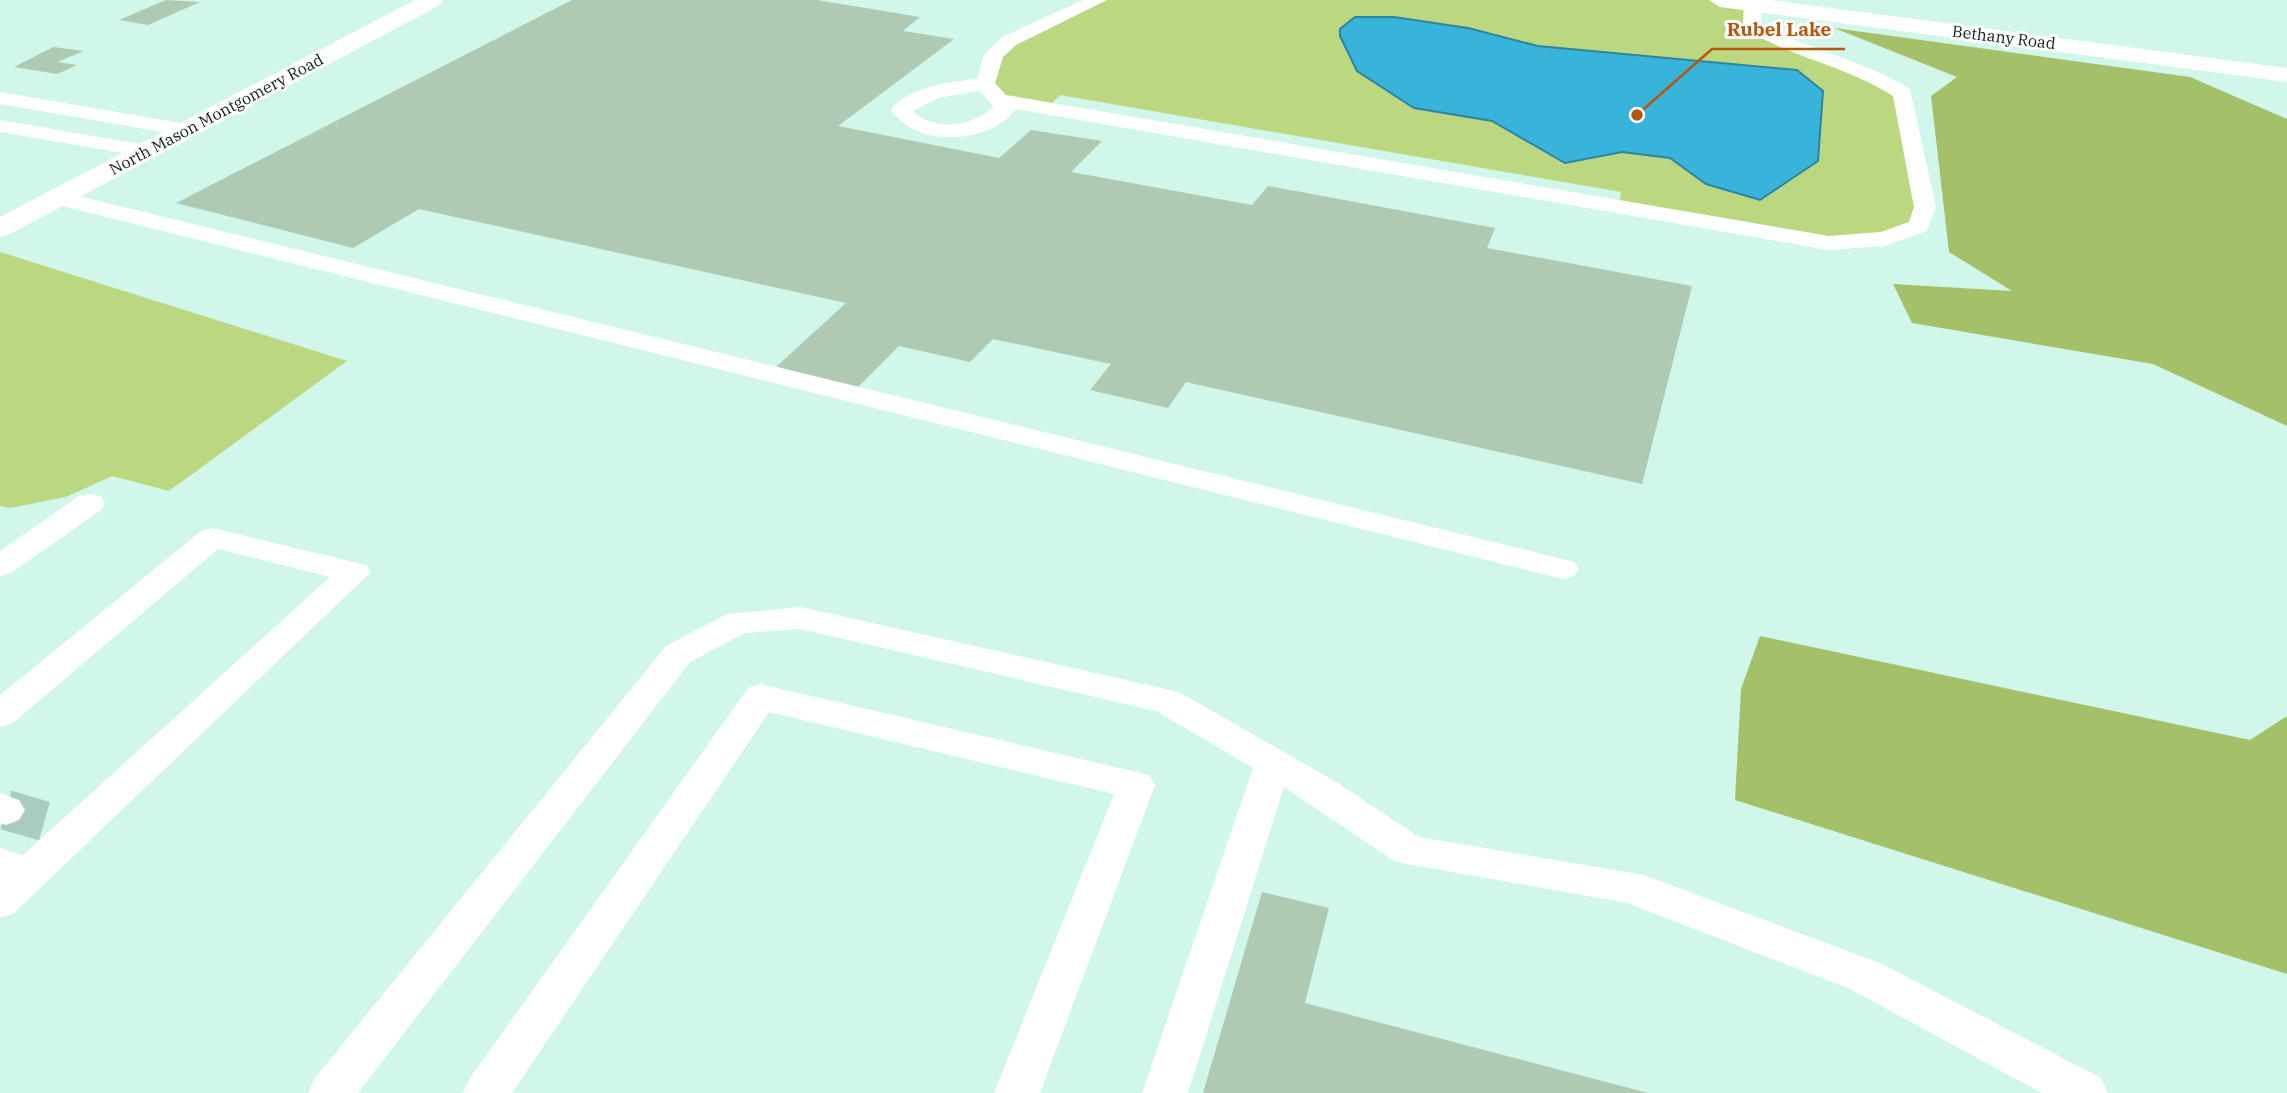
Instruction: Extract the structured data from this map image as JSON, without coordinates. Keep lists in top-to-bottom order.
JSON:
{
  "streets": {
    "main road": ["Bethany Road", "North Mason Montgomery Road"]
  },
  "places": ["Rubel Lake"]
}
